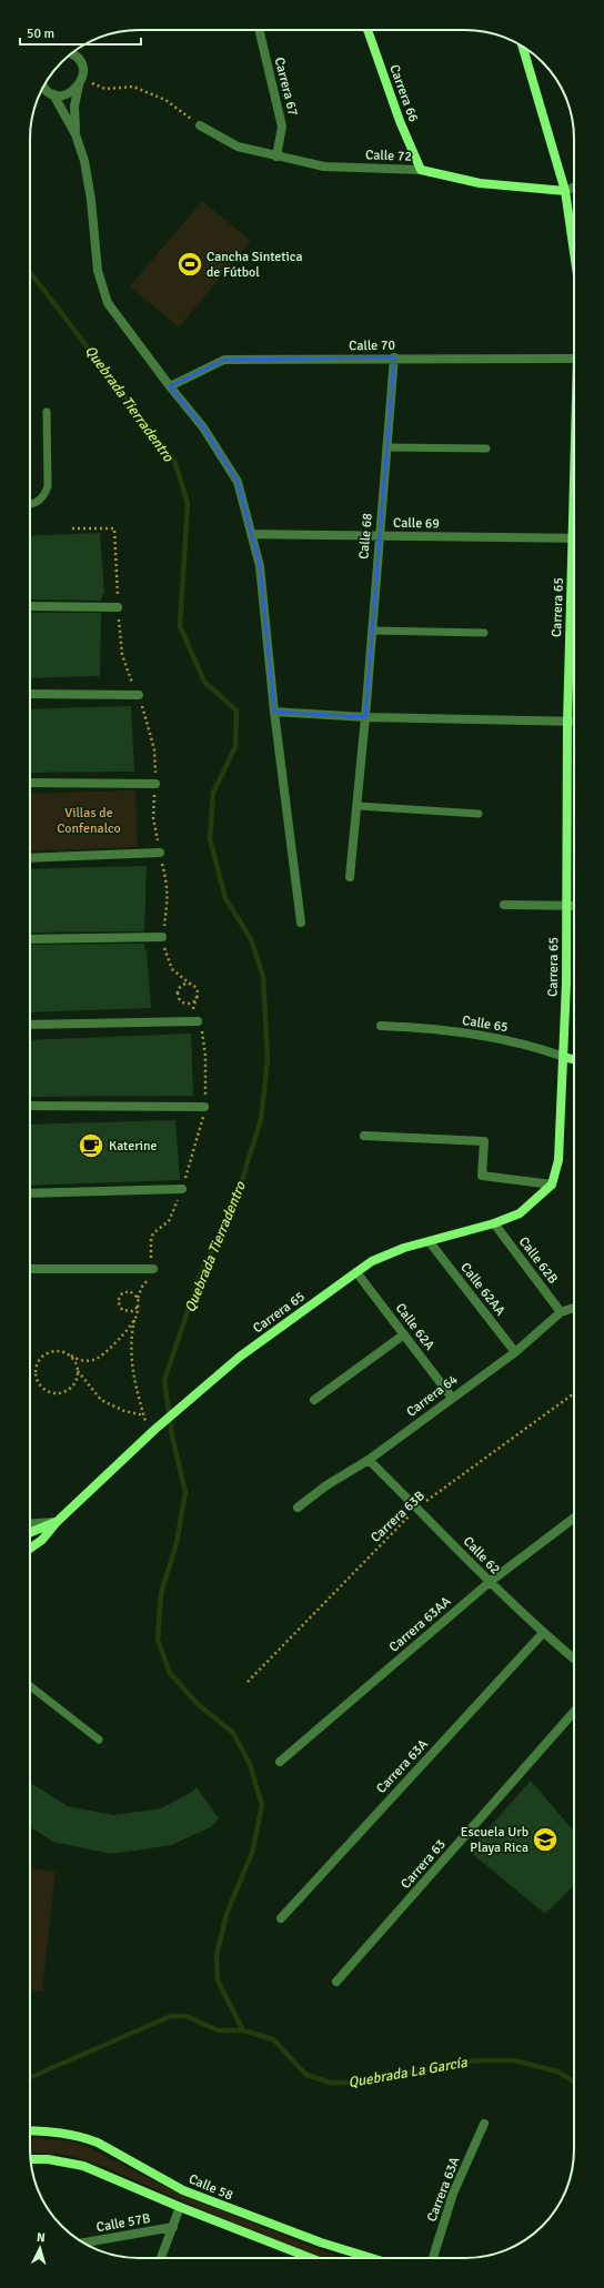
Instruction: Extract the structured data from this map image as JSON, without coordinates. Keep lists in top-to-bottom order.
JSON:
{
  "streets": {
    "main road": [
      "Carrera 66",
      "Calle 72",
      "Carrera 65",
      "Calle 65",
      "Calle 58"
    ],
    "street": [
      "Carrera 67",
      "Calle 70",
      "Calle 69",
      "Calle 68",
      "Calle 62B",
      "Calle 62AA",
      "Calle 62A",
      "Carrera 64",
      "Calle 62",
      "Carrera 63AA",
      "Carrera 63A",
      "Carrera 63",
      "Calle 57B"
    ],
    "path": ["Carrera 63B"]
  },
  "crossings": [
    ["Carrera 67", "Calle 72"],
    ["Carrera 66", "Calle 72"],
    ["Calle 72", "Carrera 65"],
    ["Calle 70", "Calle 68"],
    ["Calle 69", "Calle 68"],
    ["Carrera 65", "Calle 65"],
    ["Carrera 65", "Calle 62B"],
    ["Carrera 65", "Calle 62AA"],
    ["Carrera 65", "Calle 62A"],
    ["Calle 62B", "Carrera 64"],
    ["Calle 62AA", "Carrera 64"],
    ["Calle 62A", "Carrera 64"],
    ["Carrera 64", "Calle 62"],
    ["Carrera 63B", "Calle 62"],
    ["Calle 62", "Carrera 63AA"],
    ["Calle 62", "Carrera 63A"]
  ],
  "water": ["Quebrada Tierradentro", "Quebrada La García"],
  "parks": ["Villas de Confenalco"],
  "places": {
    "sports": ["Cancha Sintetica de Fútbol"],
    "cafe": ["Katerine"],
    "school or university": ["Escuela Urb Playa Rica"]
  },
  "scale_bar": "50 m",
  "north": "top"
}
